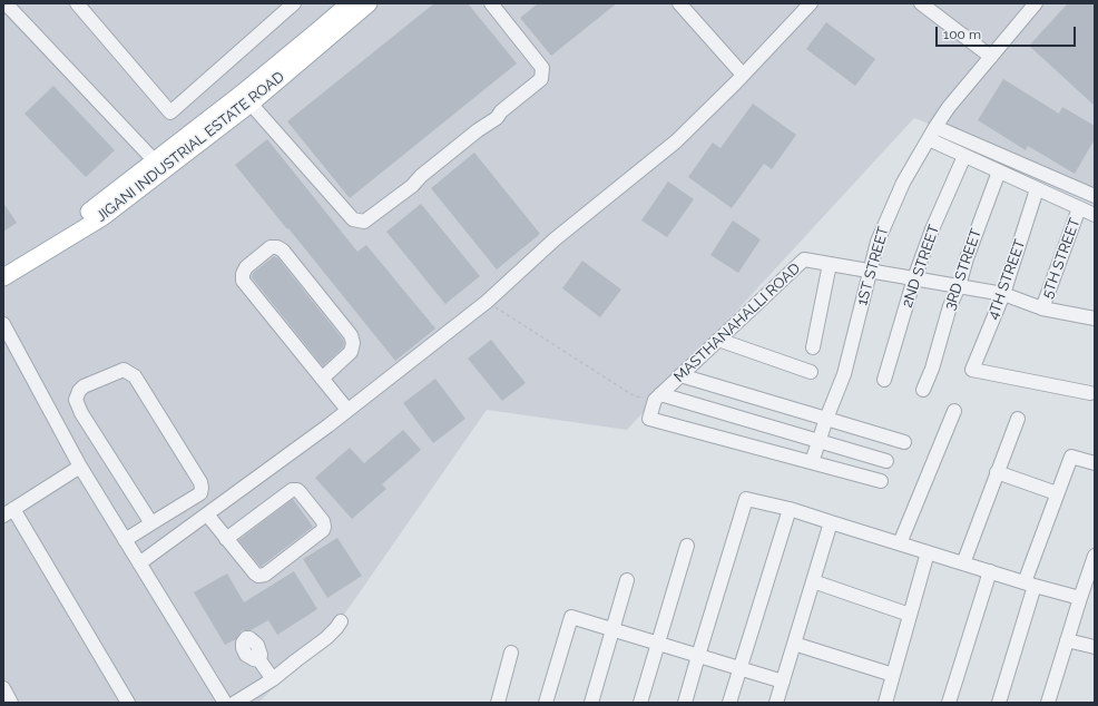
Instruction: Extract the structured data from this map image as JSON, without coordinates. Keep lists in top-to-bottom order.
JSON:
{
  "streets": {
    "main road": ["JIGANI INDUSTRIAL ESTATE ROAD"],
    "street": [
      "5TH STREET",
      "1ST STREET",
      "2ND STREET",
      "3RD STREET",
      "4TH STREET",
      "MASTHANAHALLI ROAD"
    ]
  },
  "crossings": [
    ["5TH STREET", "MASTHANAHALLI ROAD"],
    ["1ST STREET", "MASTHANAHALLI ROAD"],
    ["2ND STREET", "MASTHANAHALLI ROAD"],
    ["3RD STREET", "MASTHANAHALLI ROAD"],
    ["4TH STREET", "MASTHANAHALLI ROAD"]
  ],
  "scale_bar": "100 m"
}
